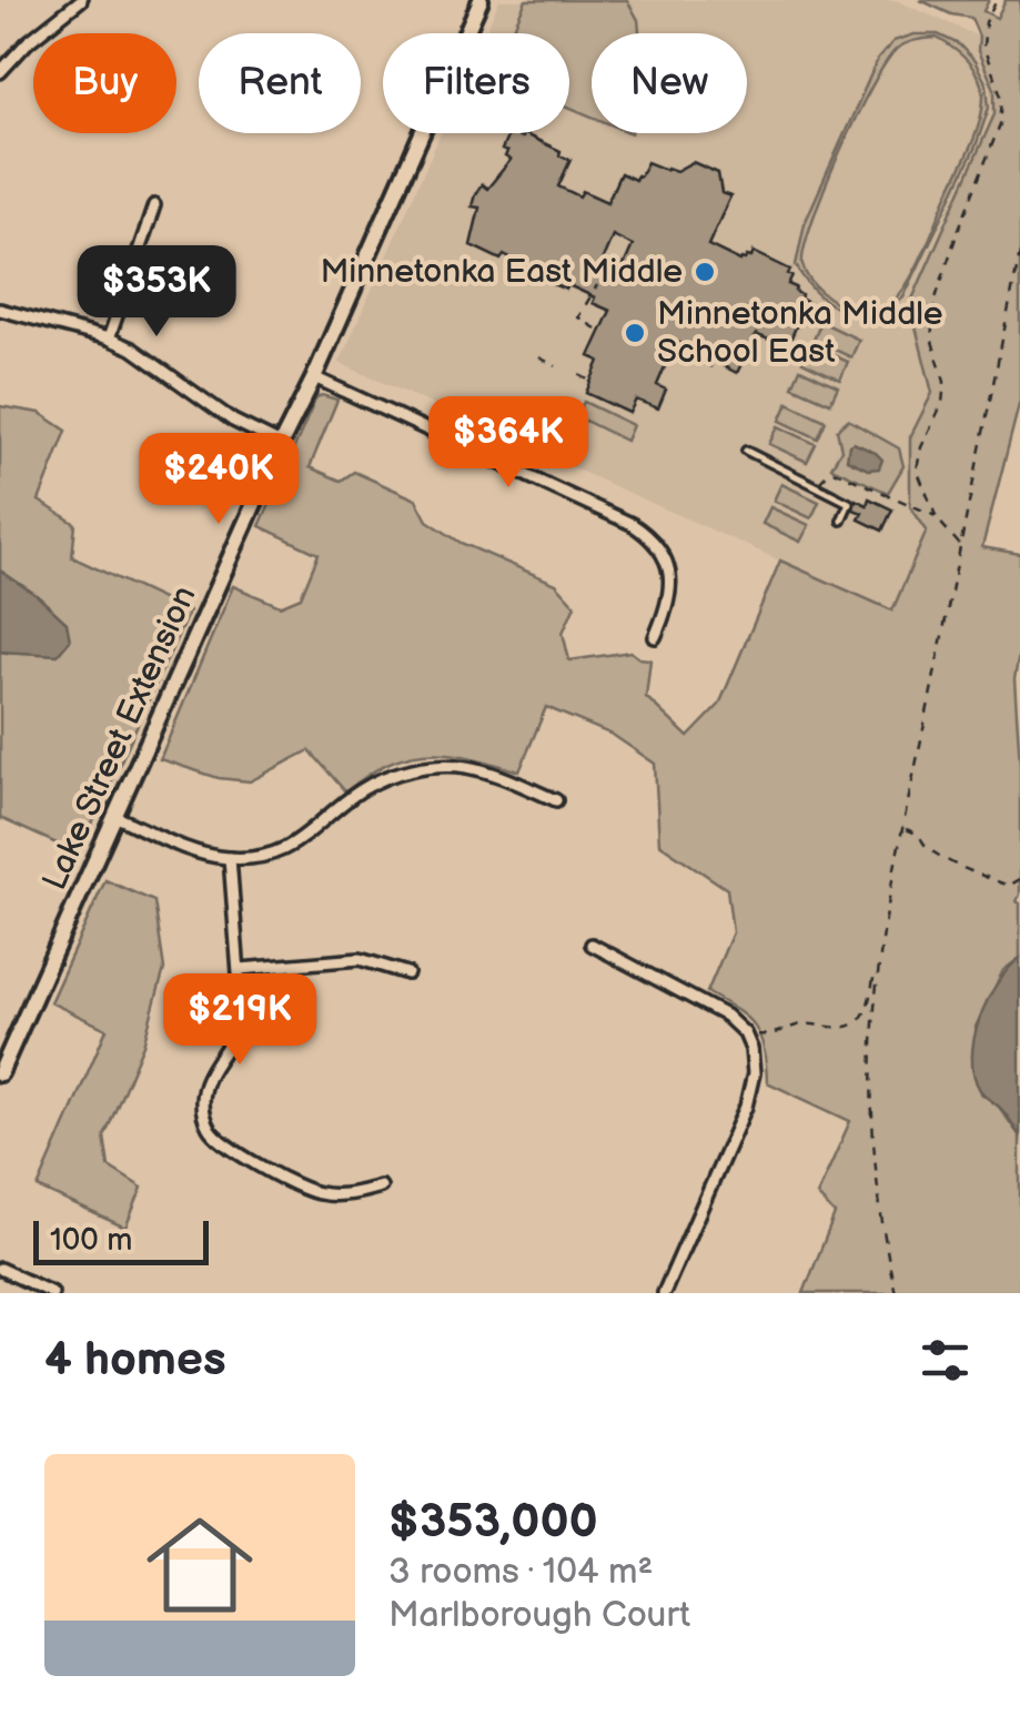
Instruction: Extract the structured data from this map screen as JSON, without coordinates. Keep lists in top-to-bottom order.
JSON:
{
  "streets": {
    "street": ["Lake Street Extension"]
  },
  "places": ["Minnetonka East Middle", "Minnetonka Middle School East"],
  "scale_bar": "100 m",
  "page": {
    "chip": [
      "Buy",
      "Rent",
      "Filters",
      "New"
    ],
    "price": [
      "$353K",
      "$364K",
      "$240K",
      "$219K"
    ],
    "scale": "100 m",
    "heading": "4 homes",
    "list": [
      {
        "name": "$353,000",
        "note": "3 rooms · 104 m² · Marlborough Court"
      }
    ]
  }
}
